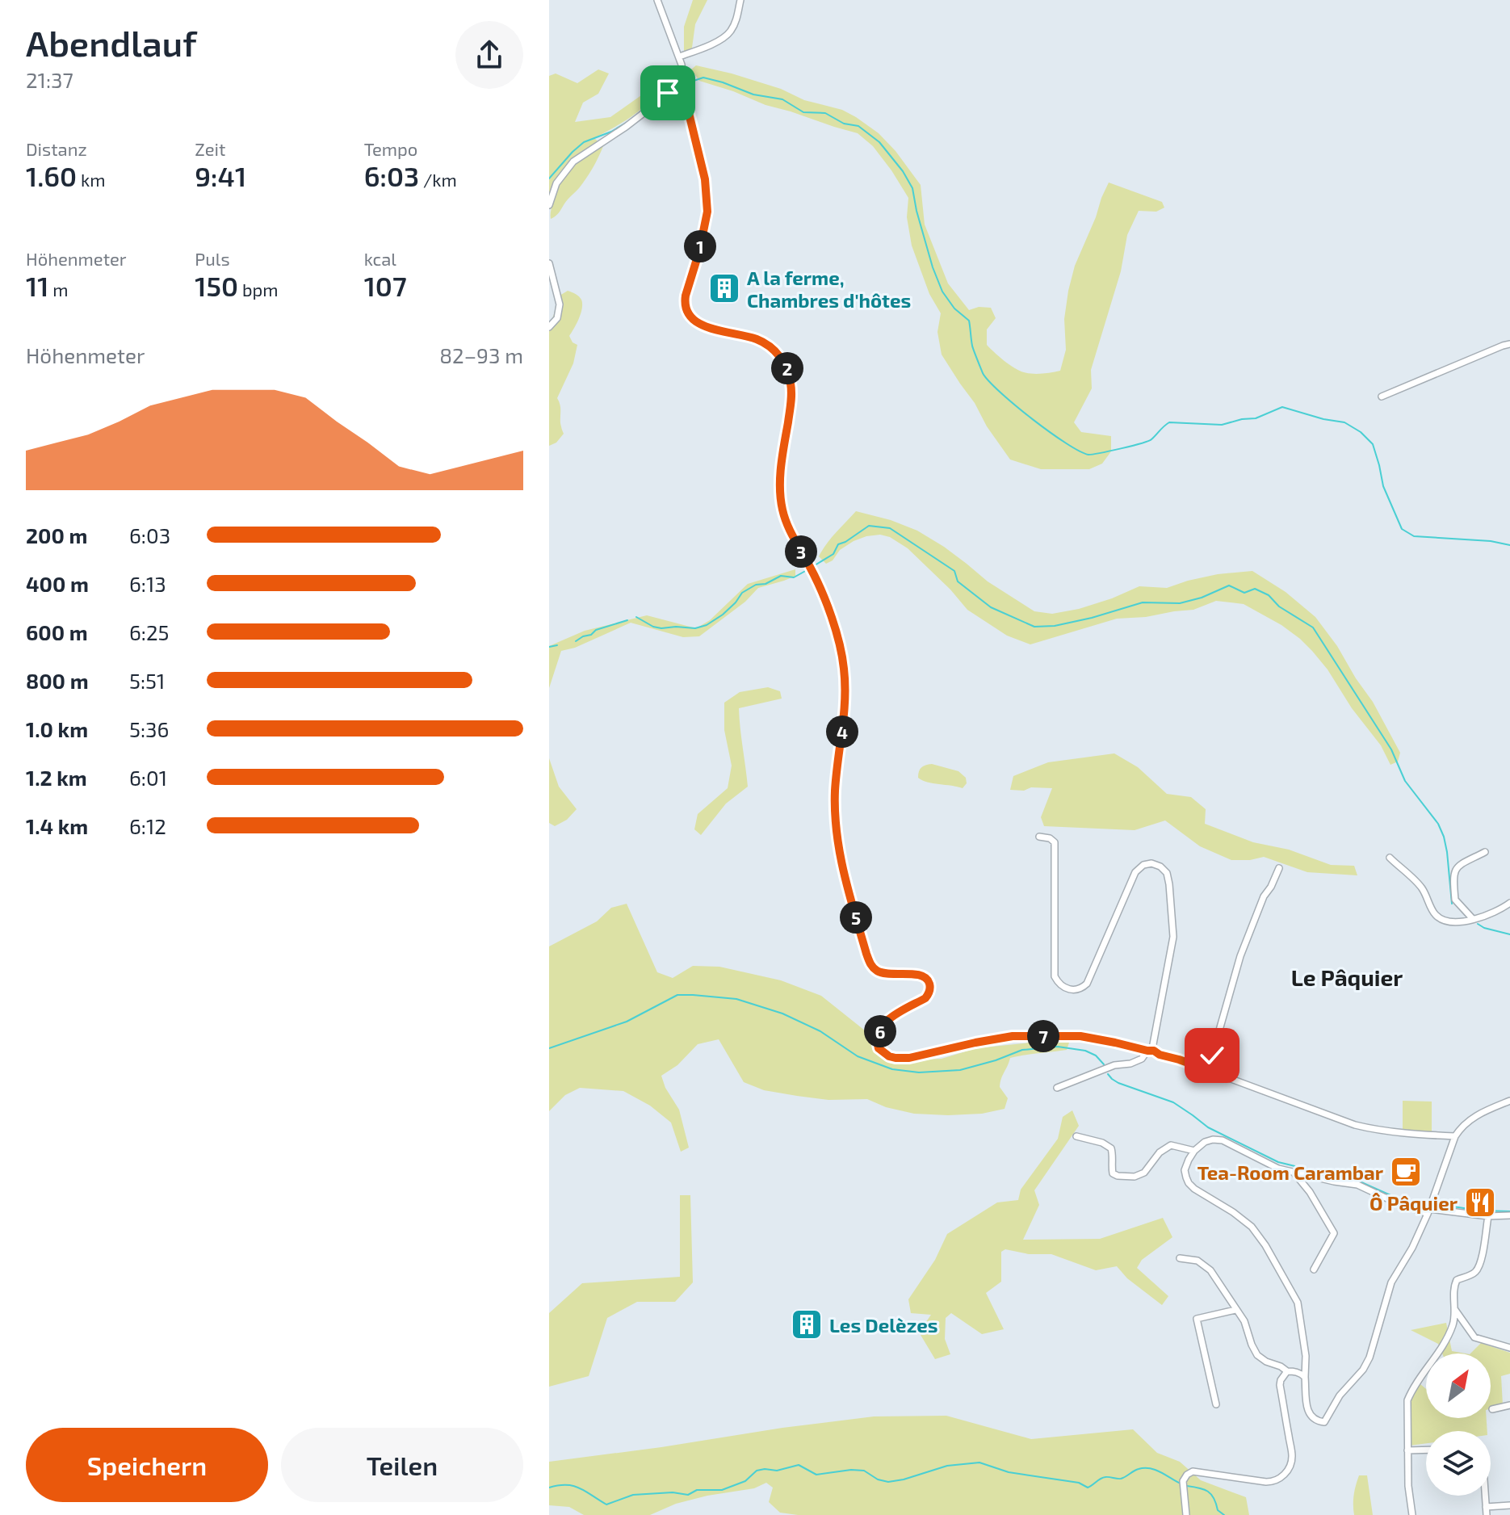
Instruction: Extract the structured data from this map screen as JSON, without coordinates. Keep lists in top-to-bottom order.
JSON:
{
  "districts": ["Le Pâquier"],
  "places": {
    "building": ["A la ferme, Chambres d'hôtes", "Les Delèzes"],
    "cafe": ["Tea-Room Carambar"],
    "restaurant": ["Ô Pâquier"]
  },
  "north": "top right",
  "page": {
    "heading": ["Abendlauf", "21:37"],
    "stats": [
      ["Distanz", "1.60 km"],
      ["Zeit", "9:41"],
      ["Tempo", "6:03 /km"],
      ["Höhenmeter", "11 m"],
      ["Puls", "150 bpm"],
      ["kcal", "107"]
    ],
    "pins": [
      "1",
      "2",
      "3",
      "4",
      "5",
      "6",
      "7"
    ],
    "chart": ["Höhenmeter", "82–93 m"],
    "list": [
      {
        "name": "200 m",
        "note": "6:03"
      },
      {
        "name": "400 m",
        "note": "6:13"
      },
      {
        "name": "600 m",
        "note": "6:25"
      },
      {
        "name": "800 m",
        "note": "5:51"
      },
      {
        "name": "1.0 km",
        "note": "5:36"
      },
      {
        "name": "1.2 km",
        "note": "6:01"
      },
      {
        "name": "1.4 km",
        "note": "6:12"
      }
    ],
    "buttons": ["Speichern", "Teilen"]
  }
}
